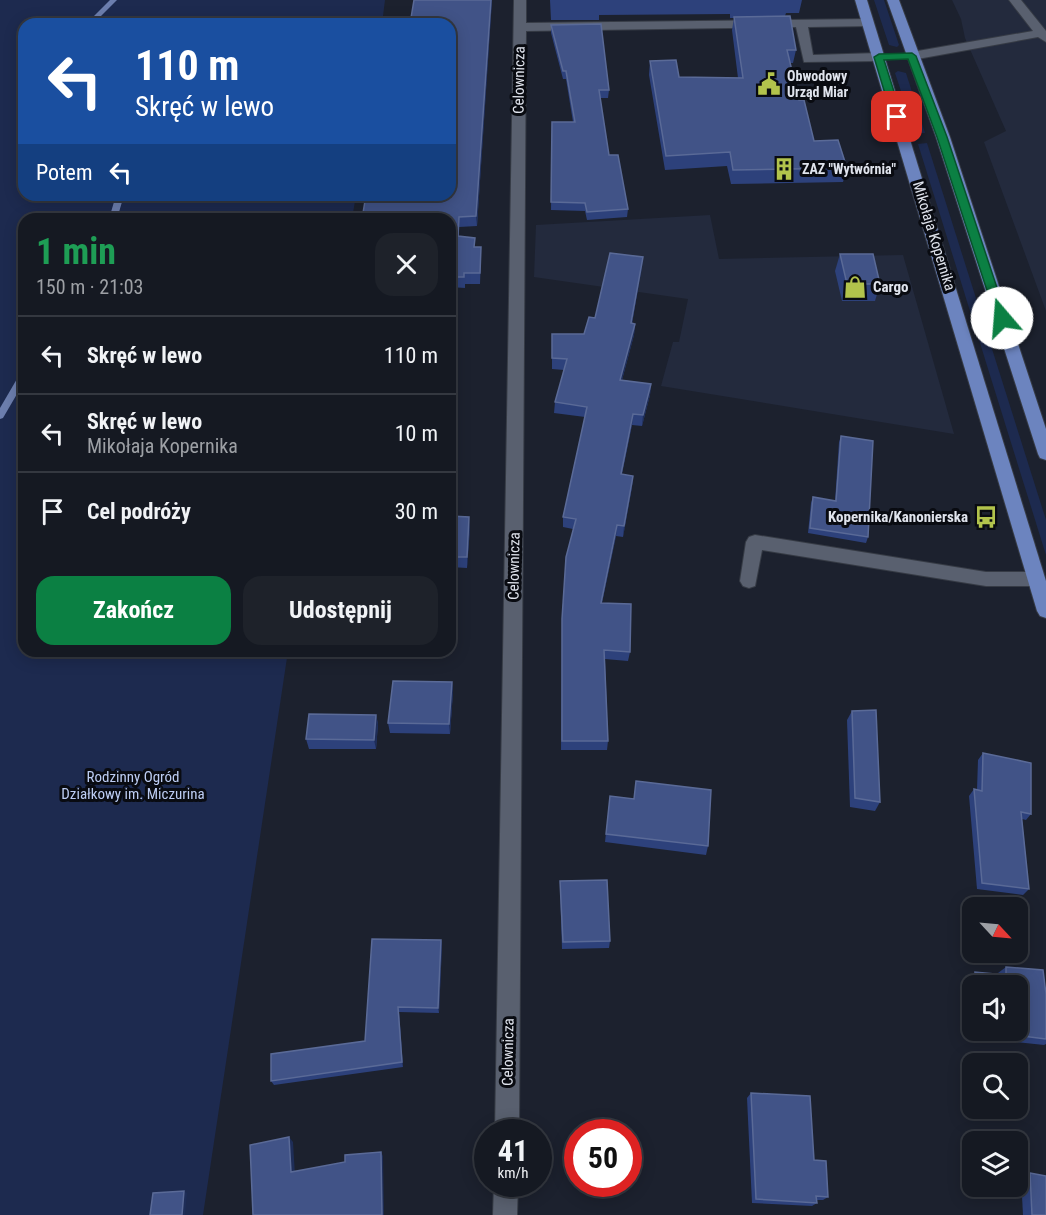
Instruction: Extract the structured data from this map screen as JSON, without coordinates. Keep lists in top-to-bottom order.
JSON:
{
  "streets": {
    "main road": ["Mikołaja Kopernika"],
    "street": ["Celownicza"]
  },
  "parks": ["Rodzinny Ogród Działkowy im. Miczurina"],
  "places": {
    "public building": ["Obwodowy Urząd Miar"],
    "building": ["ZAZ \"Wytwórnia\""],
    "shop": ["Cargo"],
    "bus stop": ["Kopernika/Kanonierska"]
  },
  "north": "bottom right",
  "page": {
    "turn": ["110 m", "Skręć w lewo"],
    "then": "Potem",
    "heading": ["1 min", "150 m · 21:03"],
    "list": [
      {
        "name": "Skręć w lewo",
        "value": "110 m"
      },
      {
        "name": "Skręć w lewo",
        "note": "Mikołaja Kopernika",
        "value": "10 m"
      },
      {
        "name": "Cel podróży",
        "value": "30 m"
      }
    ],
    "buttons": ["Zakończ", "Udostępnij"],
    "speed": "41 km/h",
    "limit": "50"
  }
}
